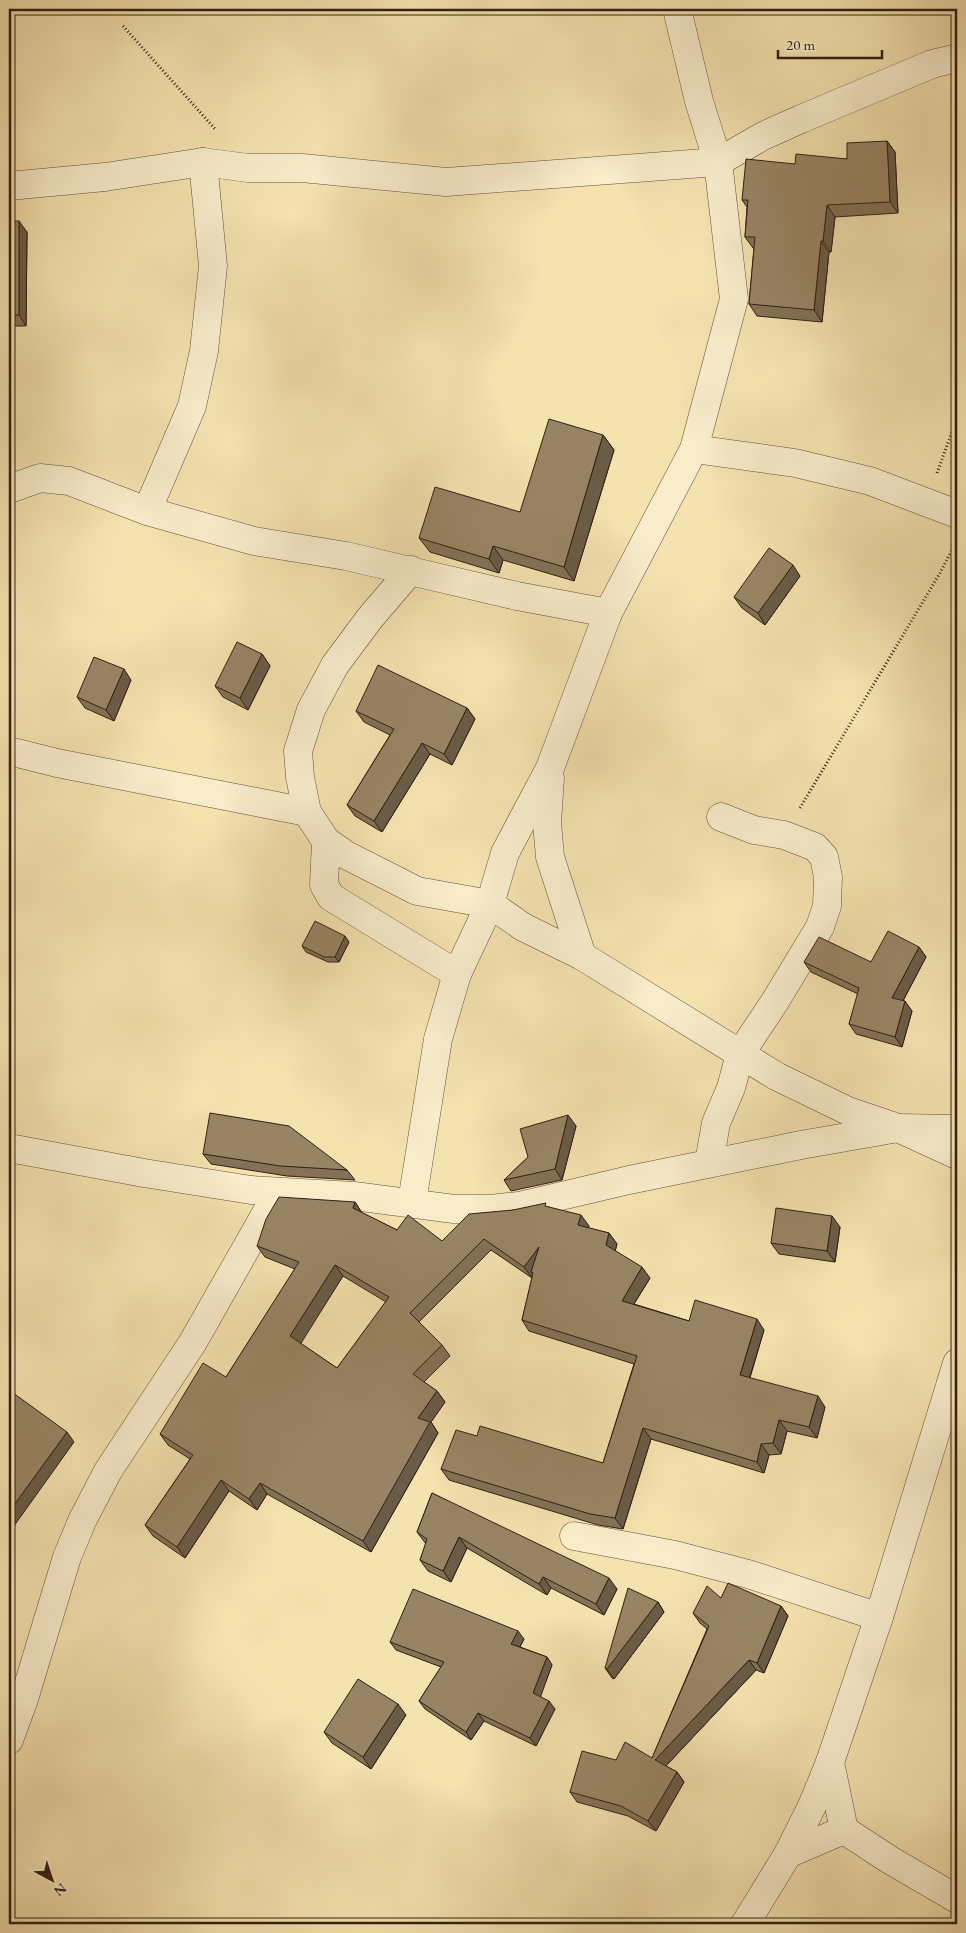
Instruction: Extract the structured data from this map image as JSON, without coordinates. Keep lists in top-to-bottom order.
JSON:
{
  "scale_bar": "20 m",
  "north": "bottom right"
}
